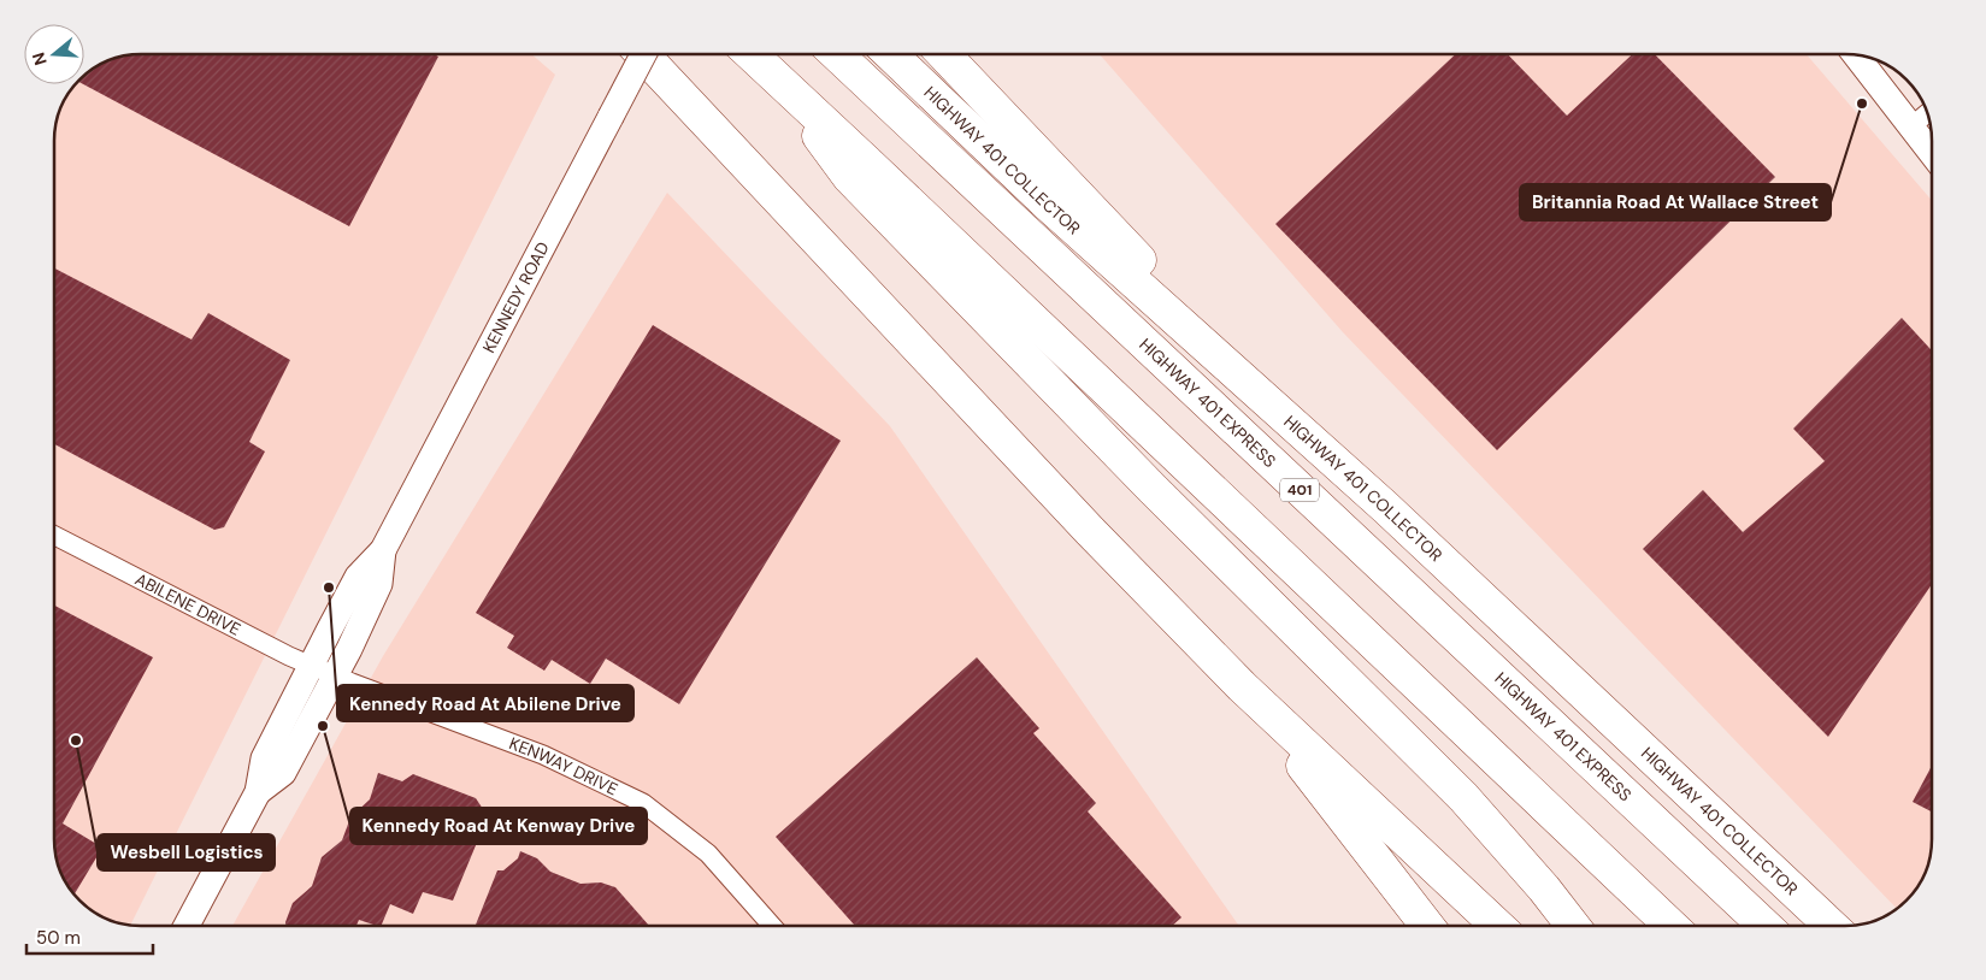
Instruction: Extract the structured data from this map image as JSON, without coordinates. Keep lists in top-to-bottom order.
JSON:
{
  "streets": {
    "highway": ["HIGHWAY 401 COLLECTOR", "HIGHWAY 401 EXPRESS", "401"],
    "main road": ["KENNEDY ROAD"],
    "street": ["ABILENE DRIVE", "KENWAY DRIVE"]
  },
  "crossings": [
    ["KENNEDY ROAD", "ABILENE DRIVE"],
    ["KENNEDY ROAD", "KENWAY DRIVE"],
    ["ABILENE DRIVE", "KENWAY DRIVE"]
  ],
  "places": [
    "Britannia Road At Wallace Street",
    "Kennedy Road At Abilene Drive",
    "Kennedy Road At Kenway Drive",
    "Wesbell Logistics"
  ],
  "scale_bar": "50 m",
  "north": "left"
}
